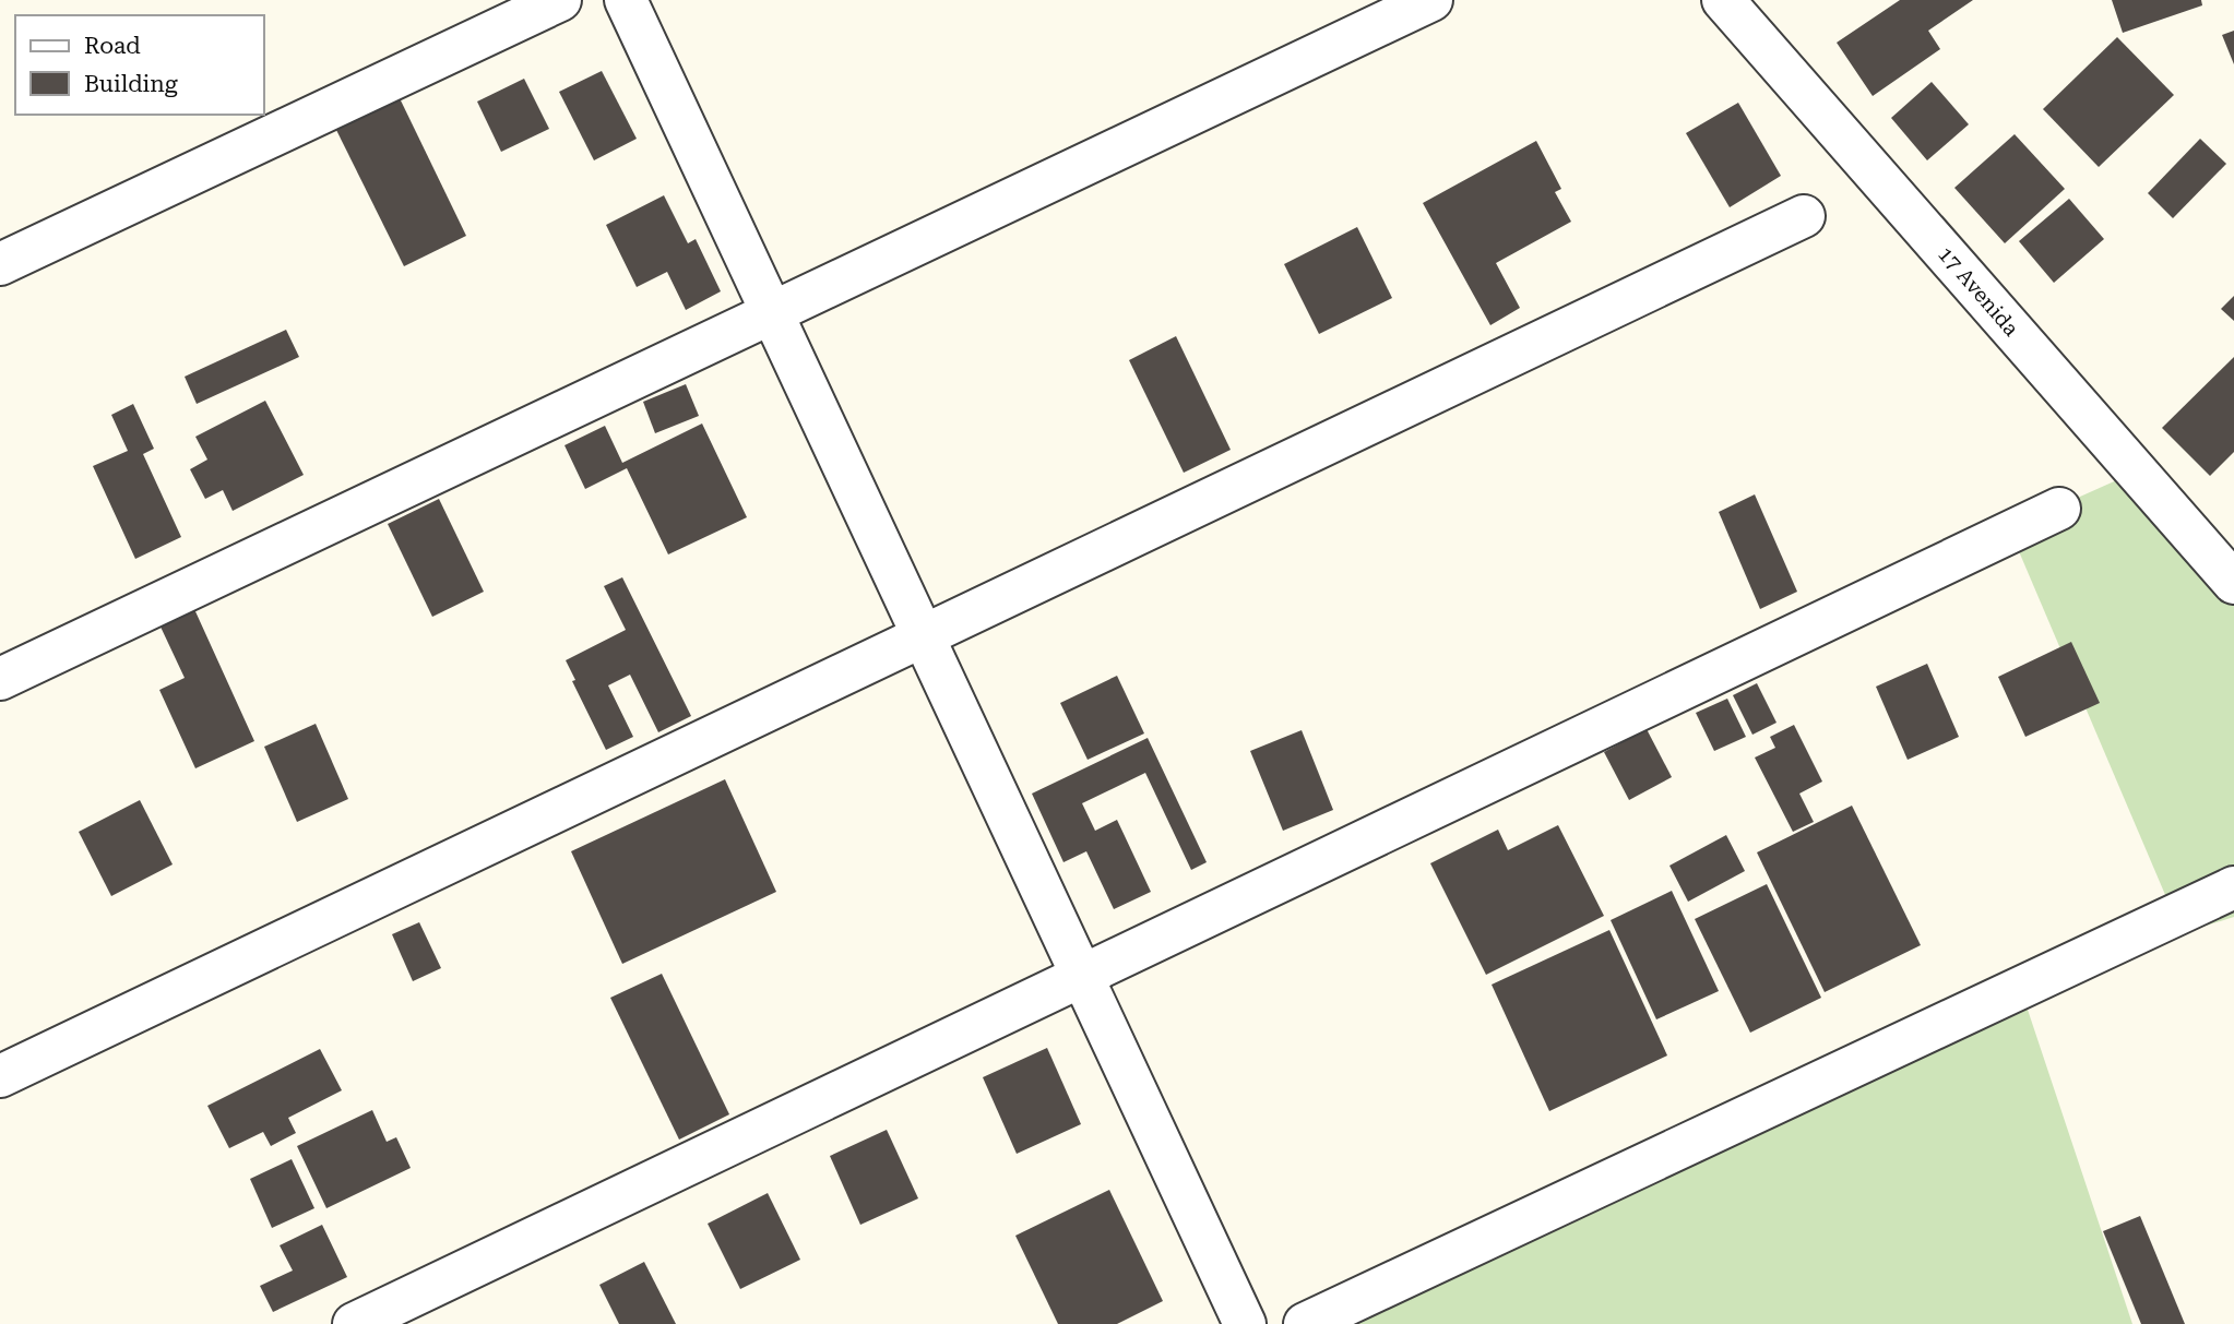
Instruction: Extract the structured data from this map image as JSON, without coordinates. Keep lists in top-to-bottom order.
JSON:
{
  "streets": {
    "street": ["17 Avenida"]
  },
  "legend": ["Road", "Building"]
}
